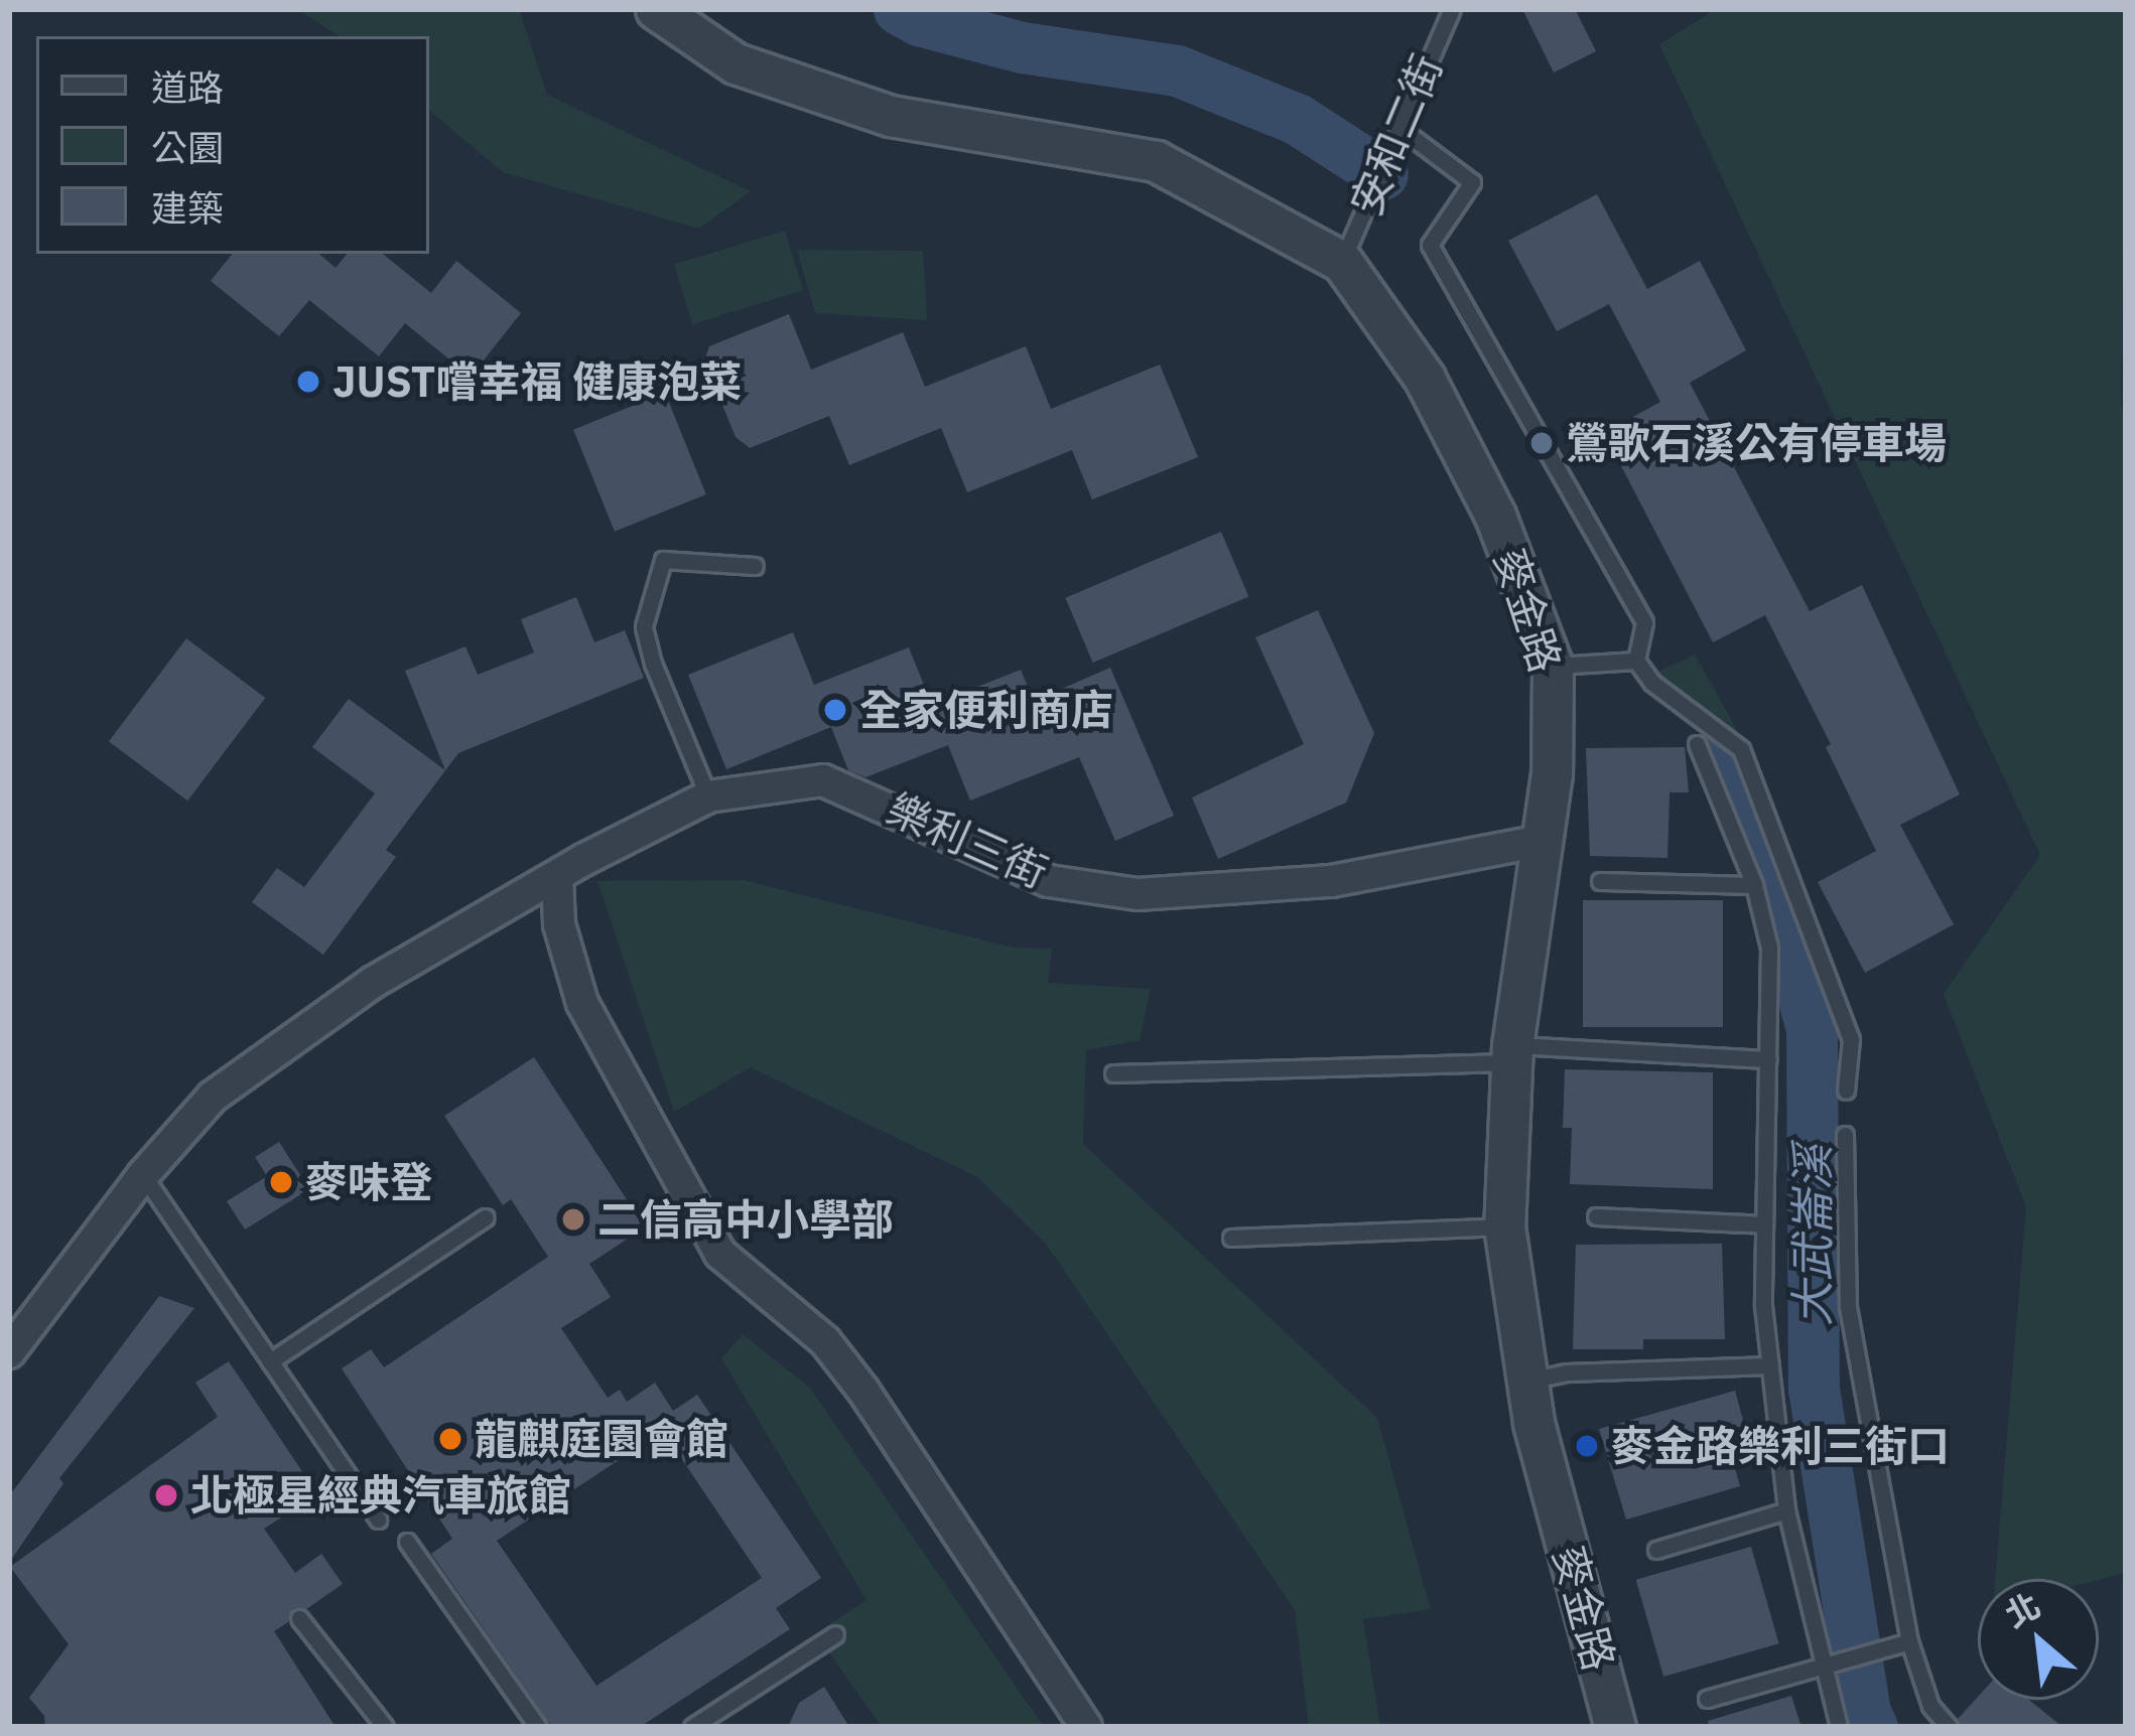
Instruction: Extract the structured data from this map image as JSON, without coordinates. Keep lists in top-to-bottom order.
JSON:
{
  "streets": {
    "street": ["麥金路", "樂利三街"],
    "lane": ["安和二街"]
  },
  "crossings": [
    ["安和二街", "麥金路"],
    ["麥金路", "樂利三街"]
  ],
  "water": ["大武崙溪"],
  "places": [
    "JUST嚐幸福 健康泡菜",
    "鶯歌石溪公有停車場",
    "全家便利商店",
    "麥味登",
    "二信高中小學部",
    "龍麒庭園會館",
    "麥金路樂利三街口",
    "北極星經典汽車旅館"
  ],
  "legend": ["道路", "公園", "建築"],
  "north": "top left"
}
